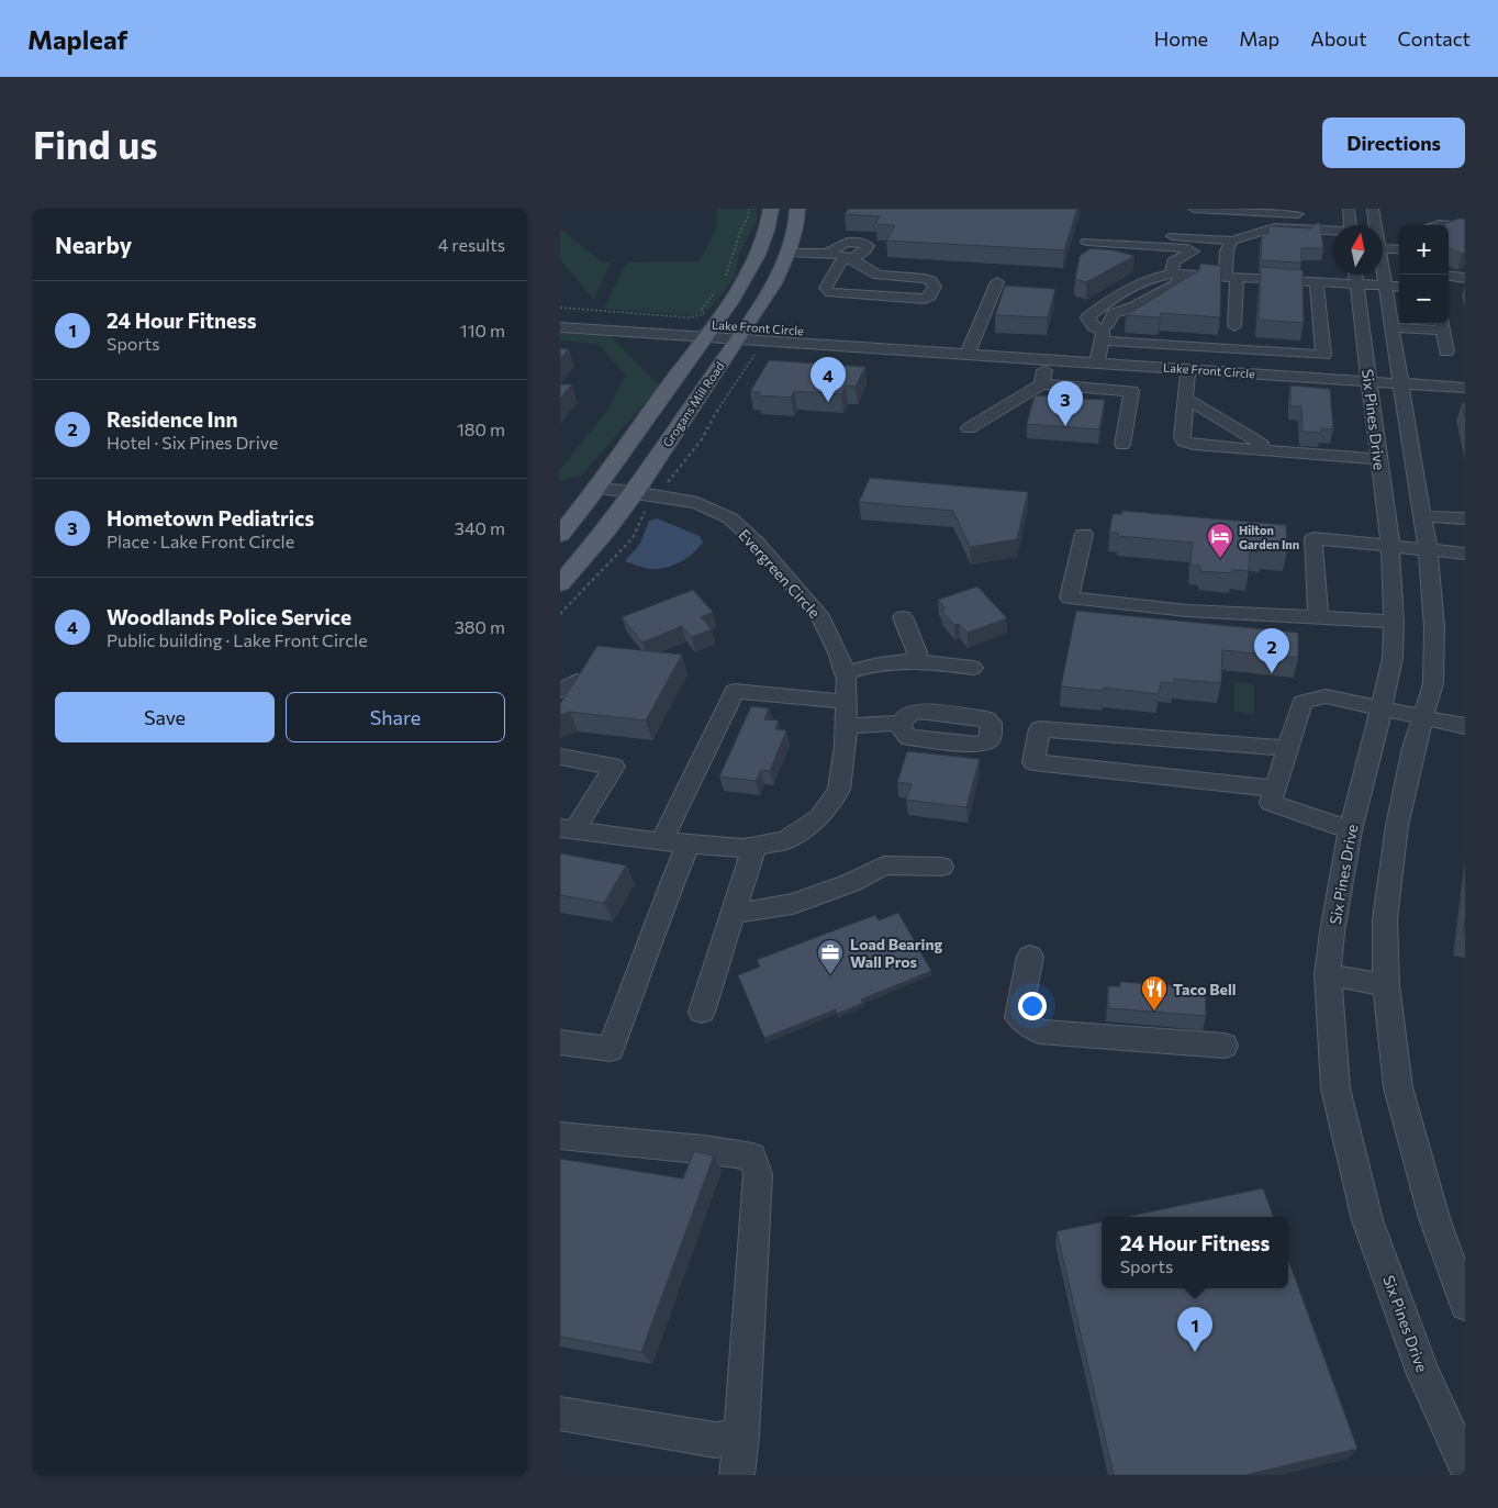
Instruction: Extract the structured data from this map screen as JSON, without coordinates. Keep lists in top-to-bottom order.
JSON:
{
  "streets": {
    "main road": ["Grogans Mill Road"],
    "street": ["Lake Front Circle", "Six Pines Drive", "Evergreen Circle"]
  },
  "crossings": [
    ["Lake Front Circle", "Grogans Mill Road"],
    ["Lake Front Circle", "Six Pines Drive"],
    ["Grogans Mill Road", "Evergreen Circle"]
  ],
  "places": {
    "hotel": ["Hilton Garden Inn"],
    "office": ["Load Bearing Wall Pros"],
    "restaurant": ["Taco Bell"]
  },
  "north": "top",
  "page": {
    "header": "Mapleaf",
    "nav": [
      "Home",
      "Map",
      "About",
      "Contact"
    ],
    "buttons": [
      "Directions",
      ["Save", "Share"]
    ],
    "title": "Find us",
    "heading": ["Nearby", "4 results"],
    "map_buttons": ["+", "−"],
    "list": [
      {
        "mark": "1",
        "name": "24 Hour Fitness",
        "note": "Sports",
        "value": "110 m"
      },
      {
        "mark": "2",
        "name": "Residence Inn",
        "note": "Hotel · Six Pines Drive",
        "value": "180 m"
      },
      {
        "mark": "3",
        "name": "Hometown Pediatrics",
        "note": "Place · Lake Front Circle",
        "value": "340 m"
      },
      {
        "mark": "4",
        "name": "Woodlands Police Service",
        "note": "Public building · Lake Front Circle",
        "value": "380 m"
      }
    ],
    "pins": [
      "4",
      "3",
      "2",
      "1"
    ],
    "popup": ["24 Hour Fitness", "Sports"]
  }
}
